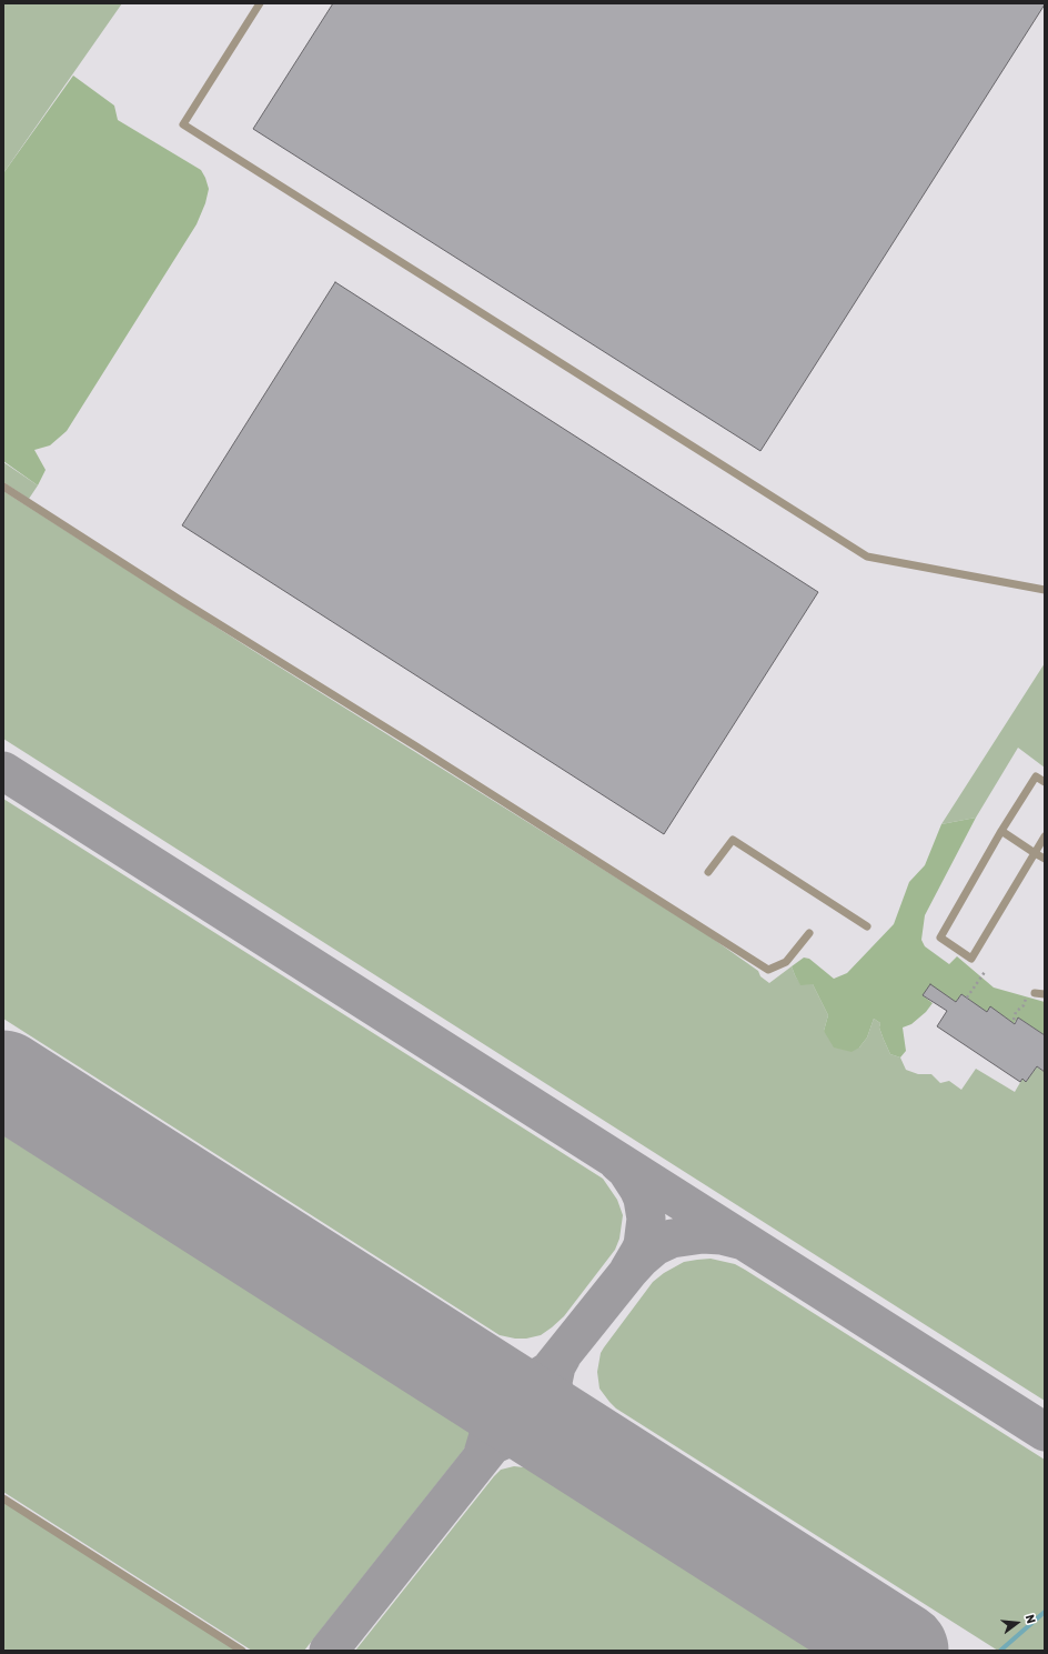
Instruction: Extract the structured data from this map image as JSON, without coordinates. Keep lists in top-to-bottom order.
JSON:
{
  "north": "right"
}
